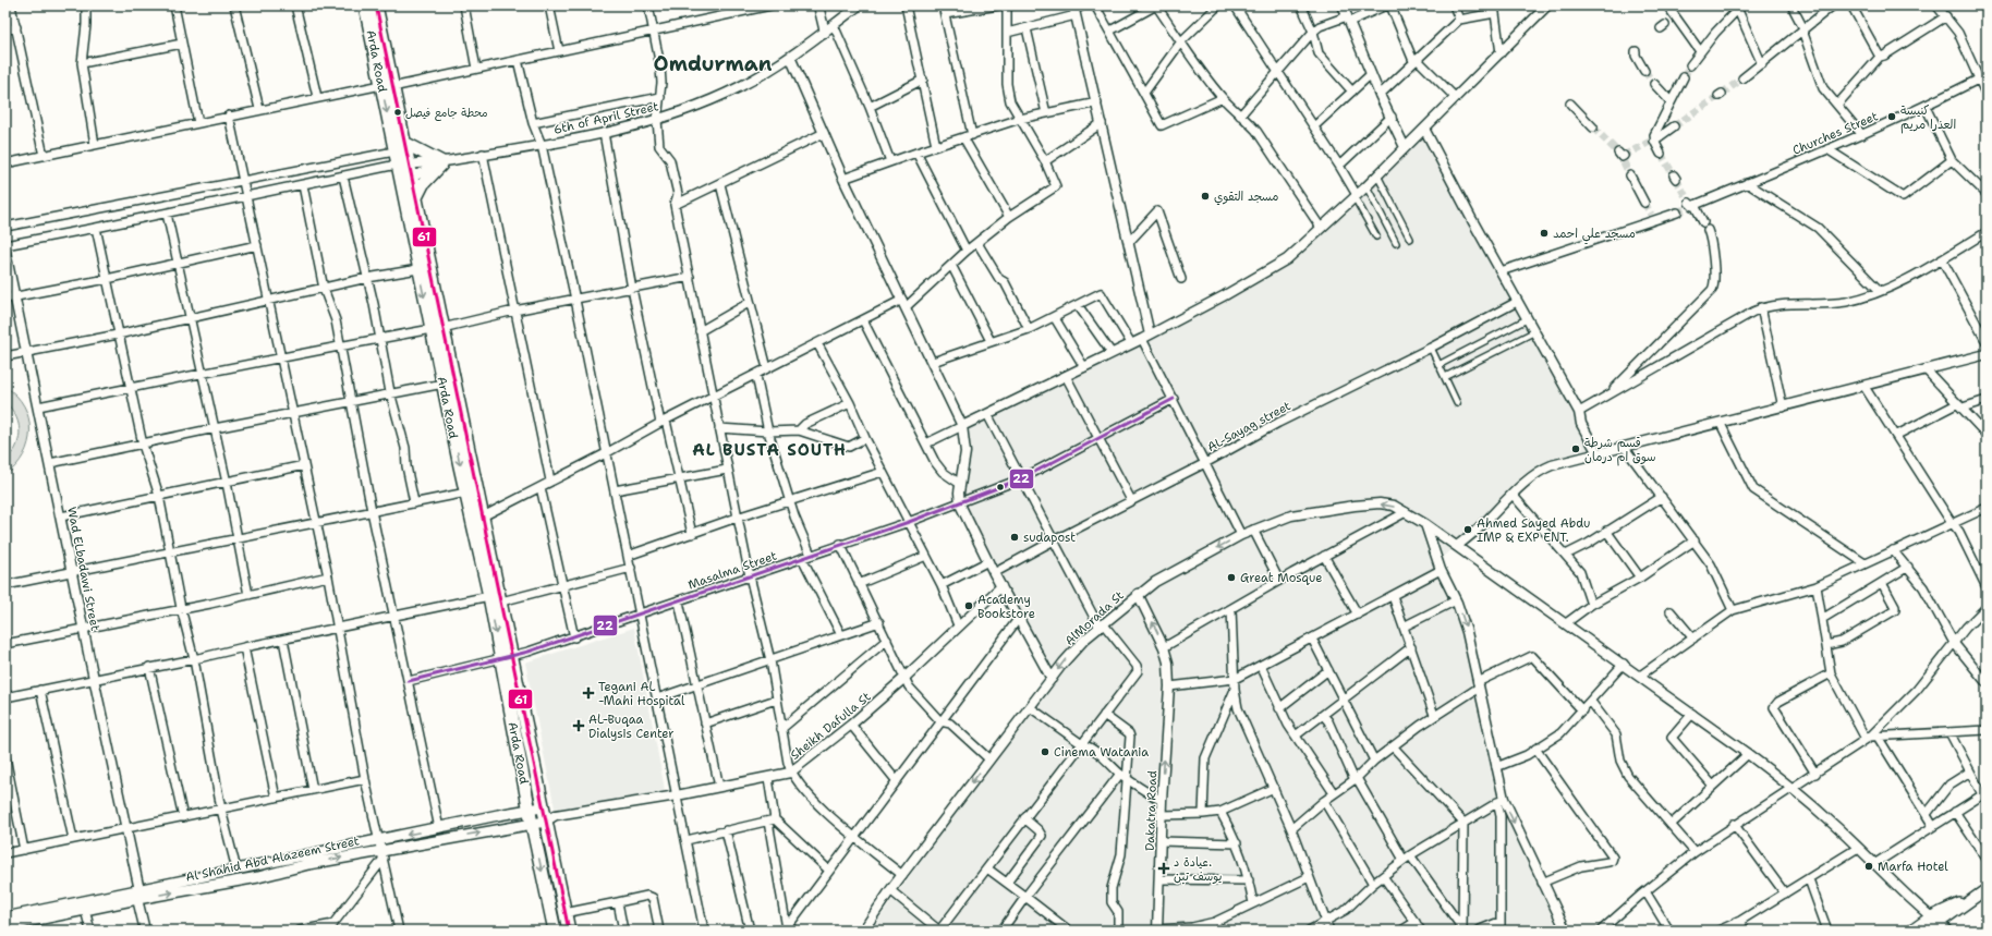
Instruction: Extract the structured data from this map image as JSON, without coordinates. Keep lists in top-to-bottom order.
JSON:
{
  "streets": {
    "main road": ["Arda Road", "Al Shahid Abd Alazeem Street"],
    "street": [
      "6th of April Street",
      "Churches Street",
      "AL-Sayag street",
      "Wad ELbadawi Street",
      "Masalma Street",
      "AlMorada St",
      "Sheikh Dafulla St",
      "Dakatra Road"
    ]
  },
  "crossings": [
    ["Arda Road", "Masalma Street"],
    ["Arda Road", "Sheikh Dafulla St"],
    ["Arda Road", "Al Shahid Abd Alazeem Street"],
    ["Wad ELbadawi Street", "Al Shahid Abd Alazeem Street"],
    ["AlMorada St", "Dakatra Road"],
    ["Sheikh Dafulla St", "Al Shahid Abd Alazeem Street"]
  ],
  "districts": ["Omdurman", "AL BUSTA SOUTH"],
  "places": {
    "other": [
      "محطة جامع فيصل",
      "كنيسة العذرا مريم",
      "مسجد التقوي",
      "مسجد علي احمد",
      "قسم شرطة سوق ام درمان",
      "Ahmed Sayed Abdu IMP & EXP ENT.",
      "sudapost",
      "Great Mosque",
      "Academy Bookstore",
      "Cinema Watania",
      "Marfa Hotel"
    ],
    "health": ["Tegani AL -Mahi Hospital", "AL-Buqaa Dialysis Center", "عيادة د. يوسف تبن"]
  },
  "lines": ["transit line 61", "transit line 22"]
}
